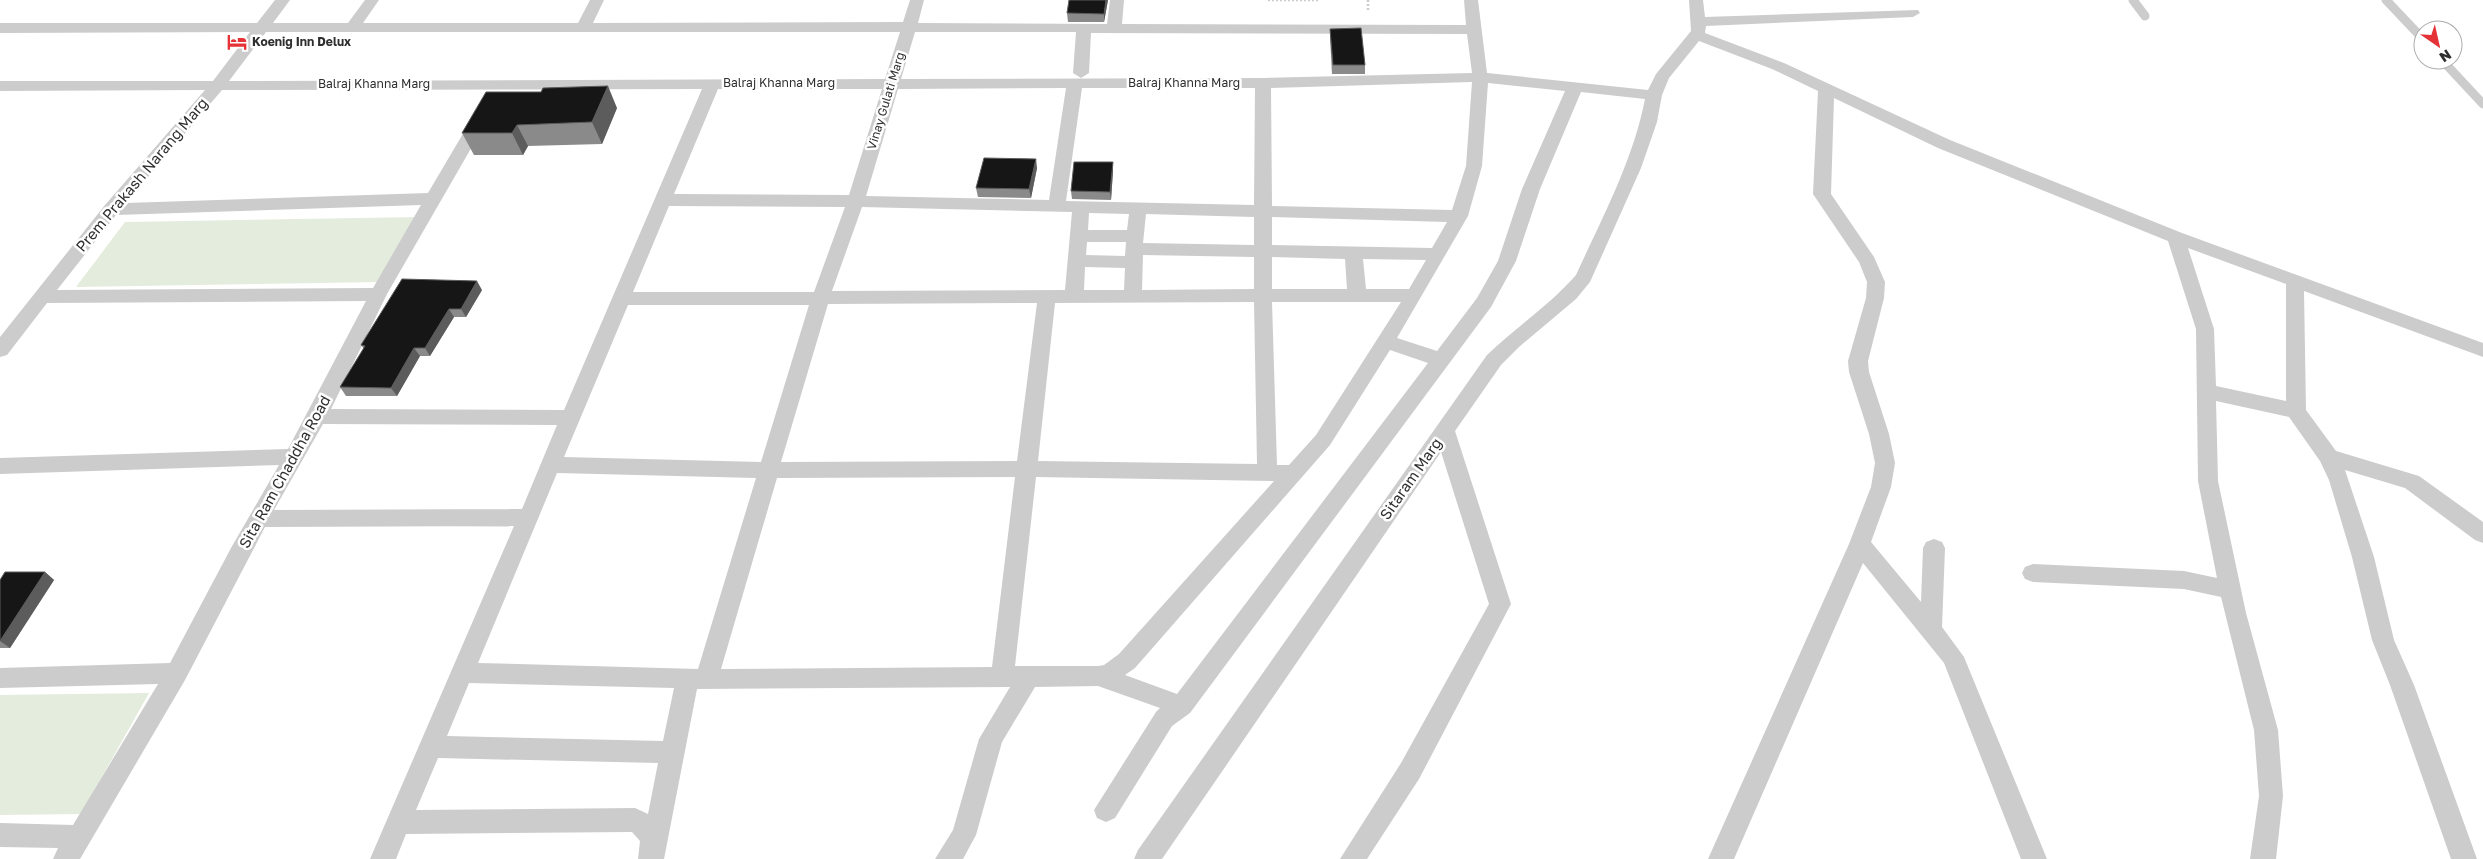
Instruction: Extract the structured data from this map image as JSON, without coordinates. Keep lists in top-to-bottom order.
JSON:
{
  "streets": {
    "street": [
      "Balraj Khanna Marg",
      "Vinay Gulati Marg",
      "Prem Prakash Narang Marg",
      "Sita Ram Chaddha Road",
      "Sitaram Marg"
    ]
  },
  "crossings": [
    ["Balraj Khanna Marg", "Vinay Gulati Marg"],
    ["Balraj Khanna Marg", "Prem Prakash Narang Marg"],
    ["Balraj Khanna Marg", "Sita Ram Chaddha Road"],
    ["Balraj Khanna Marg", "Sitaram Marg"]
  ],
  "places": {
    "hotel": ["Koenig Inn Delux"]
  },
  "north": "bottom right"
}
